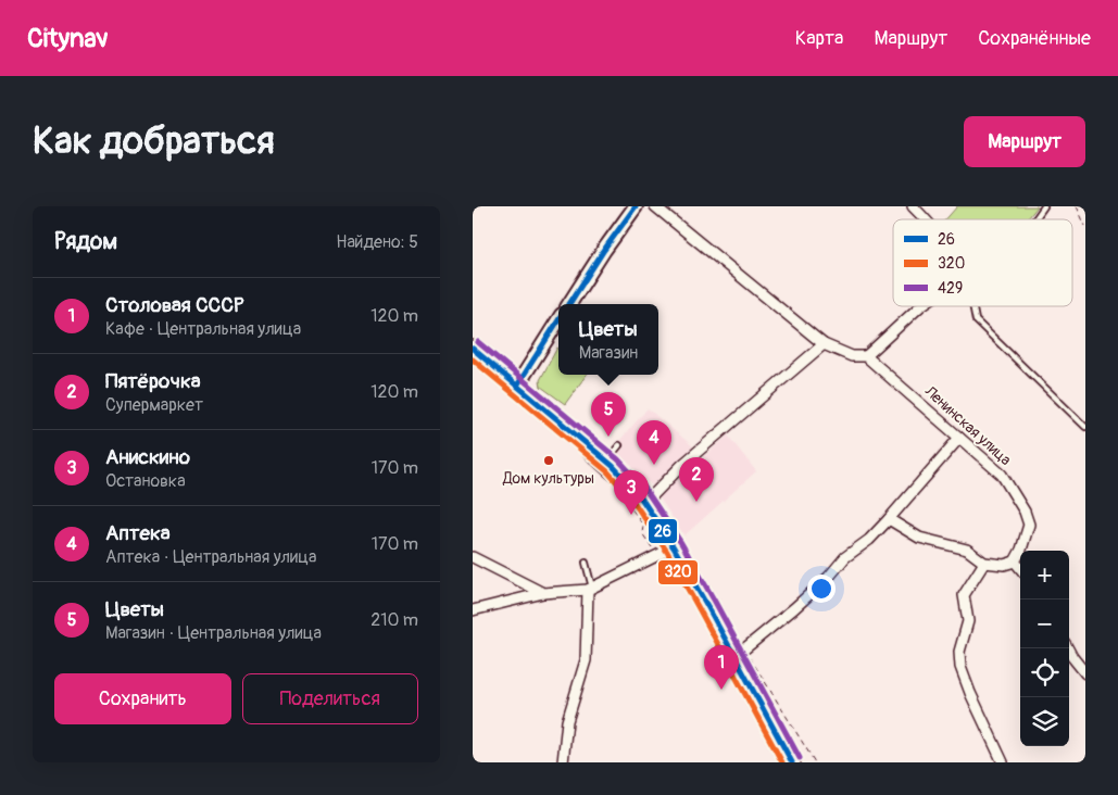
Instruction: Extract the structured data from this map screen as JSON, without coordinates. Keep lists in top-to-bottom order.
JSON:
{
  "streets": {
    "street": ["Ленинская улица"]
  },
  "places": ["Дом культуры"],
  "lines": ["transit line 26", "transit line 429", "transit line 320"],
  "legend": ["26", "320", "429"],
  "page": {
    "header": "Citynav",
    "nav": ["Карта", "Маршрут", "Сохранённые"],
    "buttons": [
      "Маршрут",
      ["Сохранить", "Поделиться"]
    ],
    "title": "Как добраться",
    "heading": ["Рядом", "Найдено: 5"],
    "list": [
      {
        "mark": "1",
        "name": "Столовая СССР",
        "note": "Кафе · Центральная улица",
        "value": "120 m"
      },
      {
        "mark": "2",
        "name": "Пятёрочка",
        "note": "Супермаркет",
        "value": "120 m"
      },
      {
        "mark": "3",
        "name": "Анискино",
        "note": "Остановка",
        "value": "170 m"
      },
      {
        "mark": "4",
        "name": "Аптека",
        "note": "Аптека · Центральная улица",
        "value": "170 m"
      },
      {
        "mark": "5",
        "name": "Цветы",
        "note": "Магазин · Центральная улица",
        "value": "210 m"
      }
    ],
    "popup": ["Цветы", "Магазин"],
    "pins": [
      "5",
      "4",
      "2",
      "3",
      "1"
    ],
    "map_buttons": ["+", "−"]
  }
}
